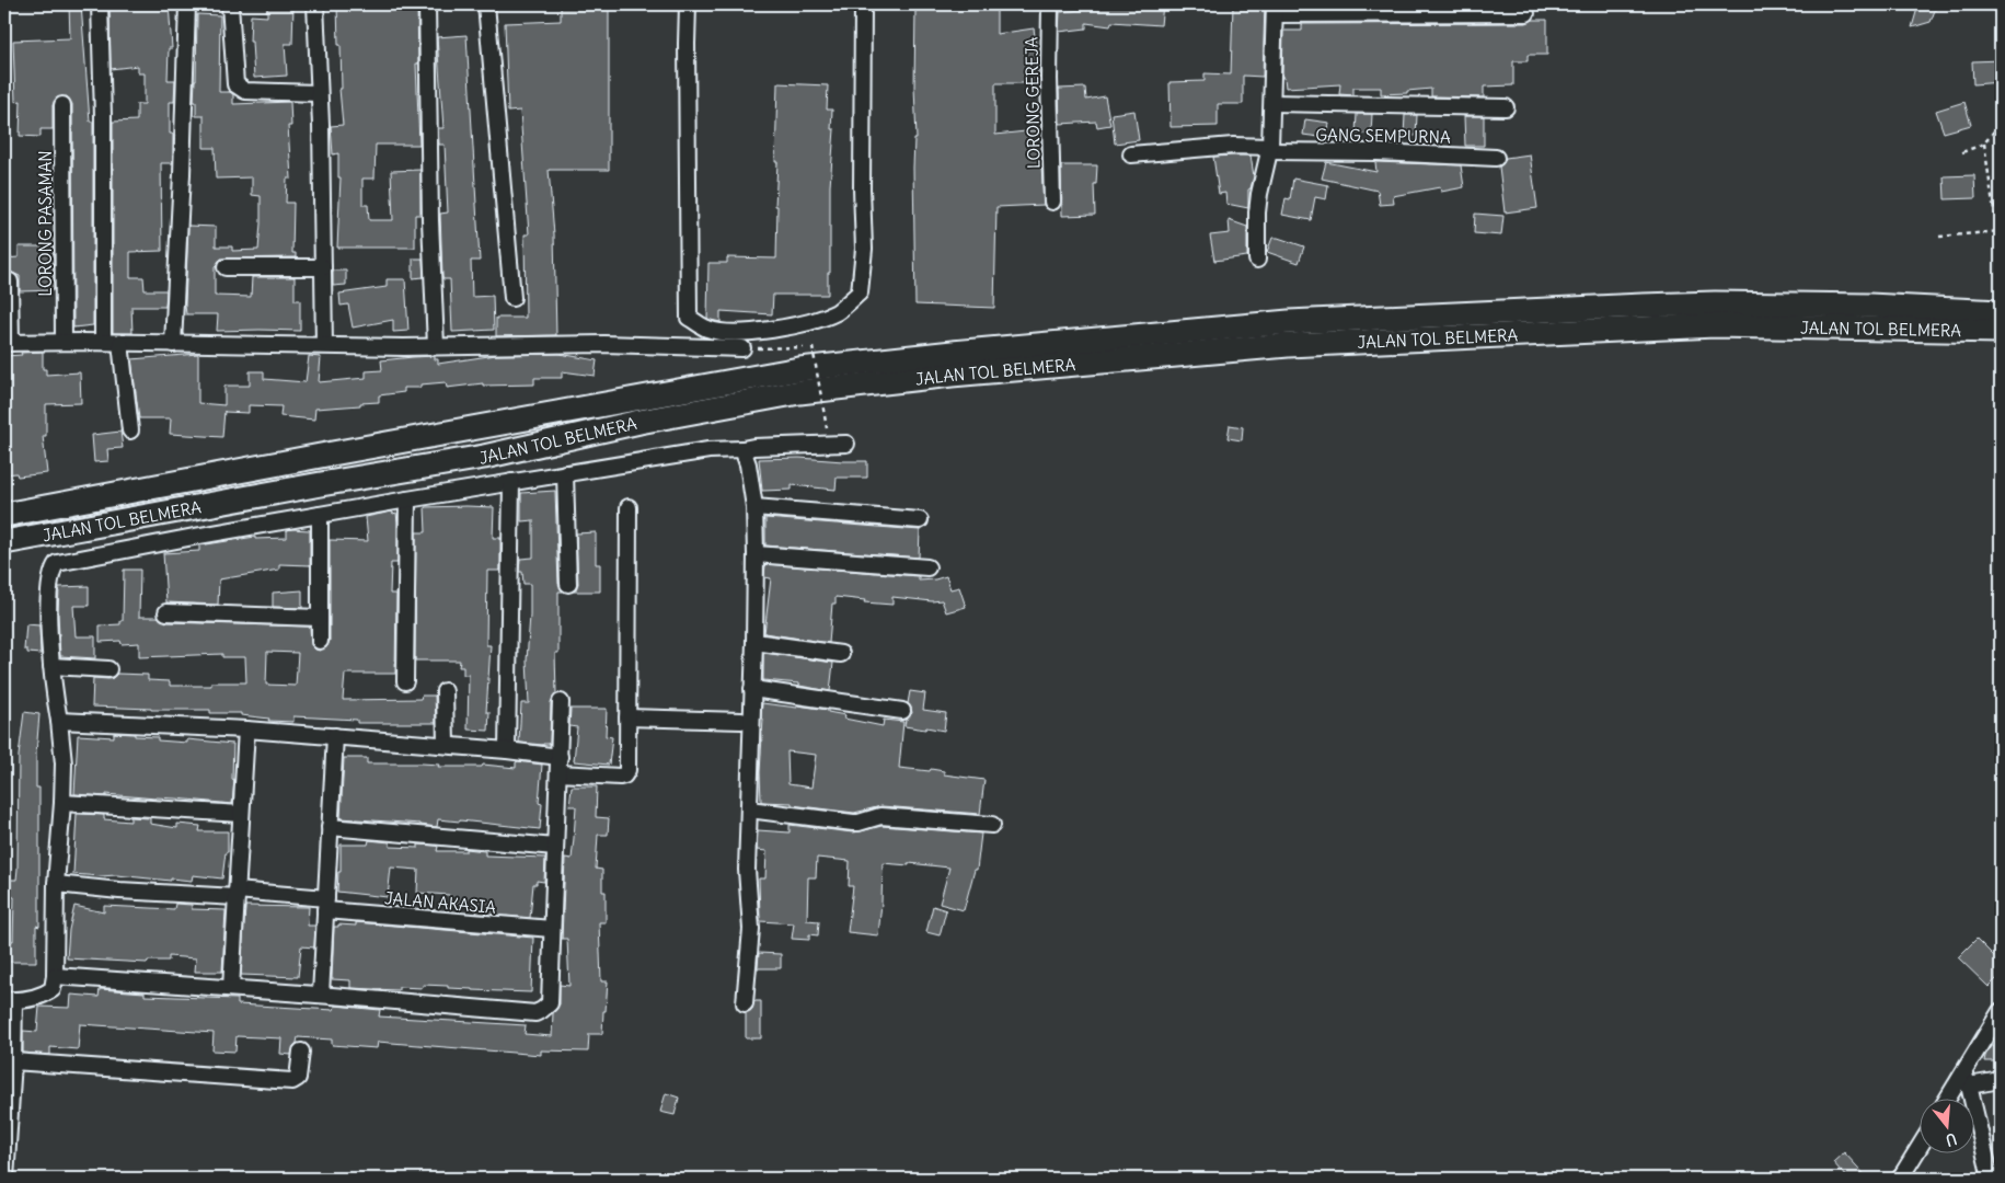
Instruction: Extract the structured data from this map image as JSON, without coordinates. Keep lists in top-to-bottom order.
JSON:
{
  "streets": {
    "highway": ["JALAN TOL BELMERA"],
    "street": [
      "LORONG GEREJA",
      "GANG SEMPURNA",
      "LORONG PASAMAN",
      "JALAN AKASIA"
    ]
  },
  "north": "bottom"
}
